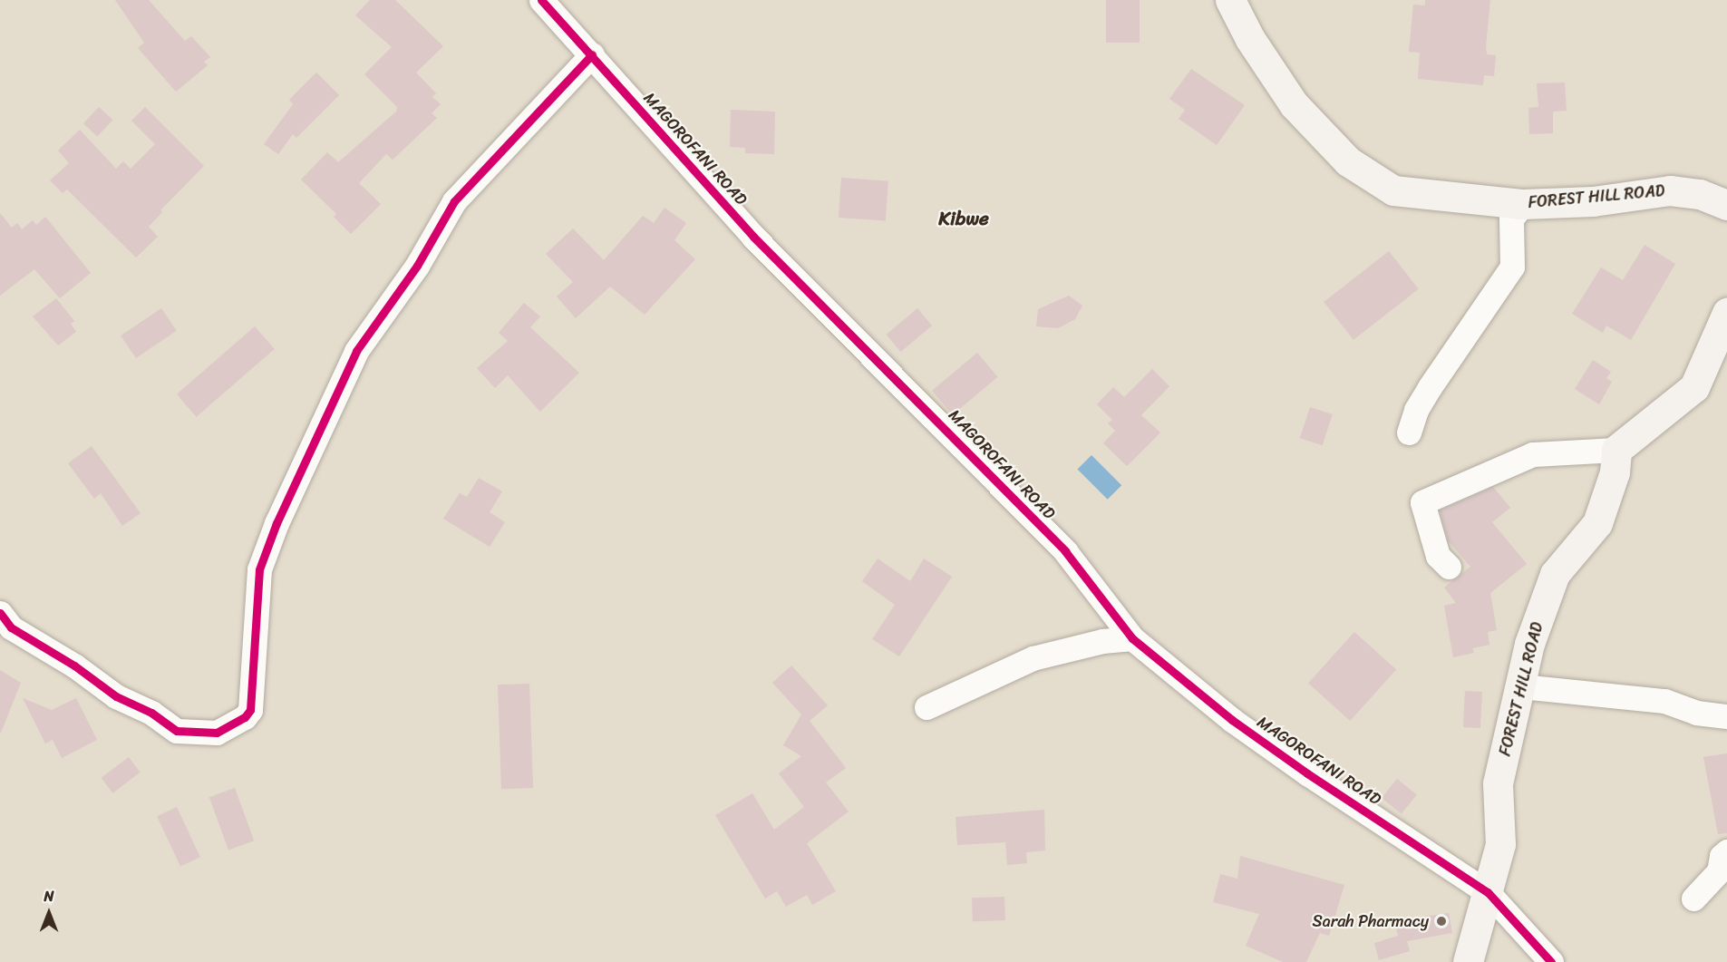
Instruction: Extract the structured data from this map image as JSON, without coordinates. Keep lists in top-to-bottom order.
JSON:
{
  "streets": {
    "street": ["MAGOROFANI ROAD", "FOREST HILL ROAD"]
  },
  "crossings": [
    ["MAGOROFANI ROAD", "FOREST HILL ROAD"]
  ],
  "districts": ["Kibwe"],
  "places": ["Sarah Pharmacy"],
  "north": "top"
}
